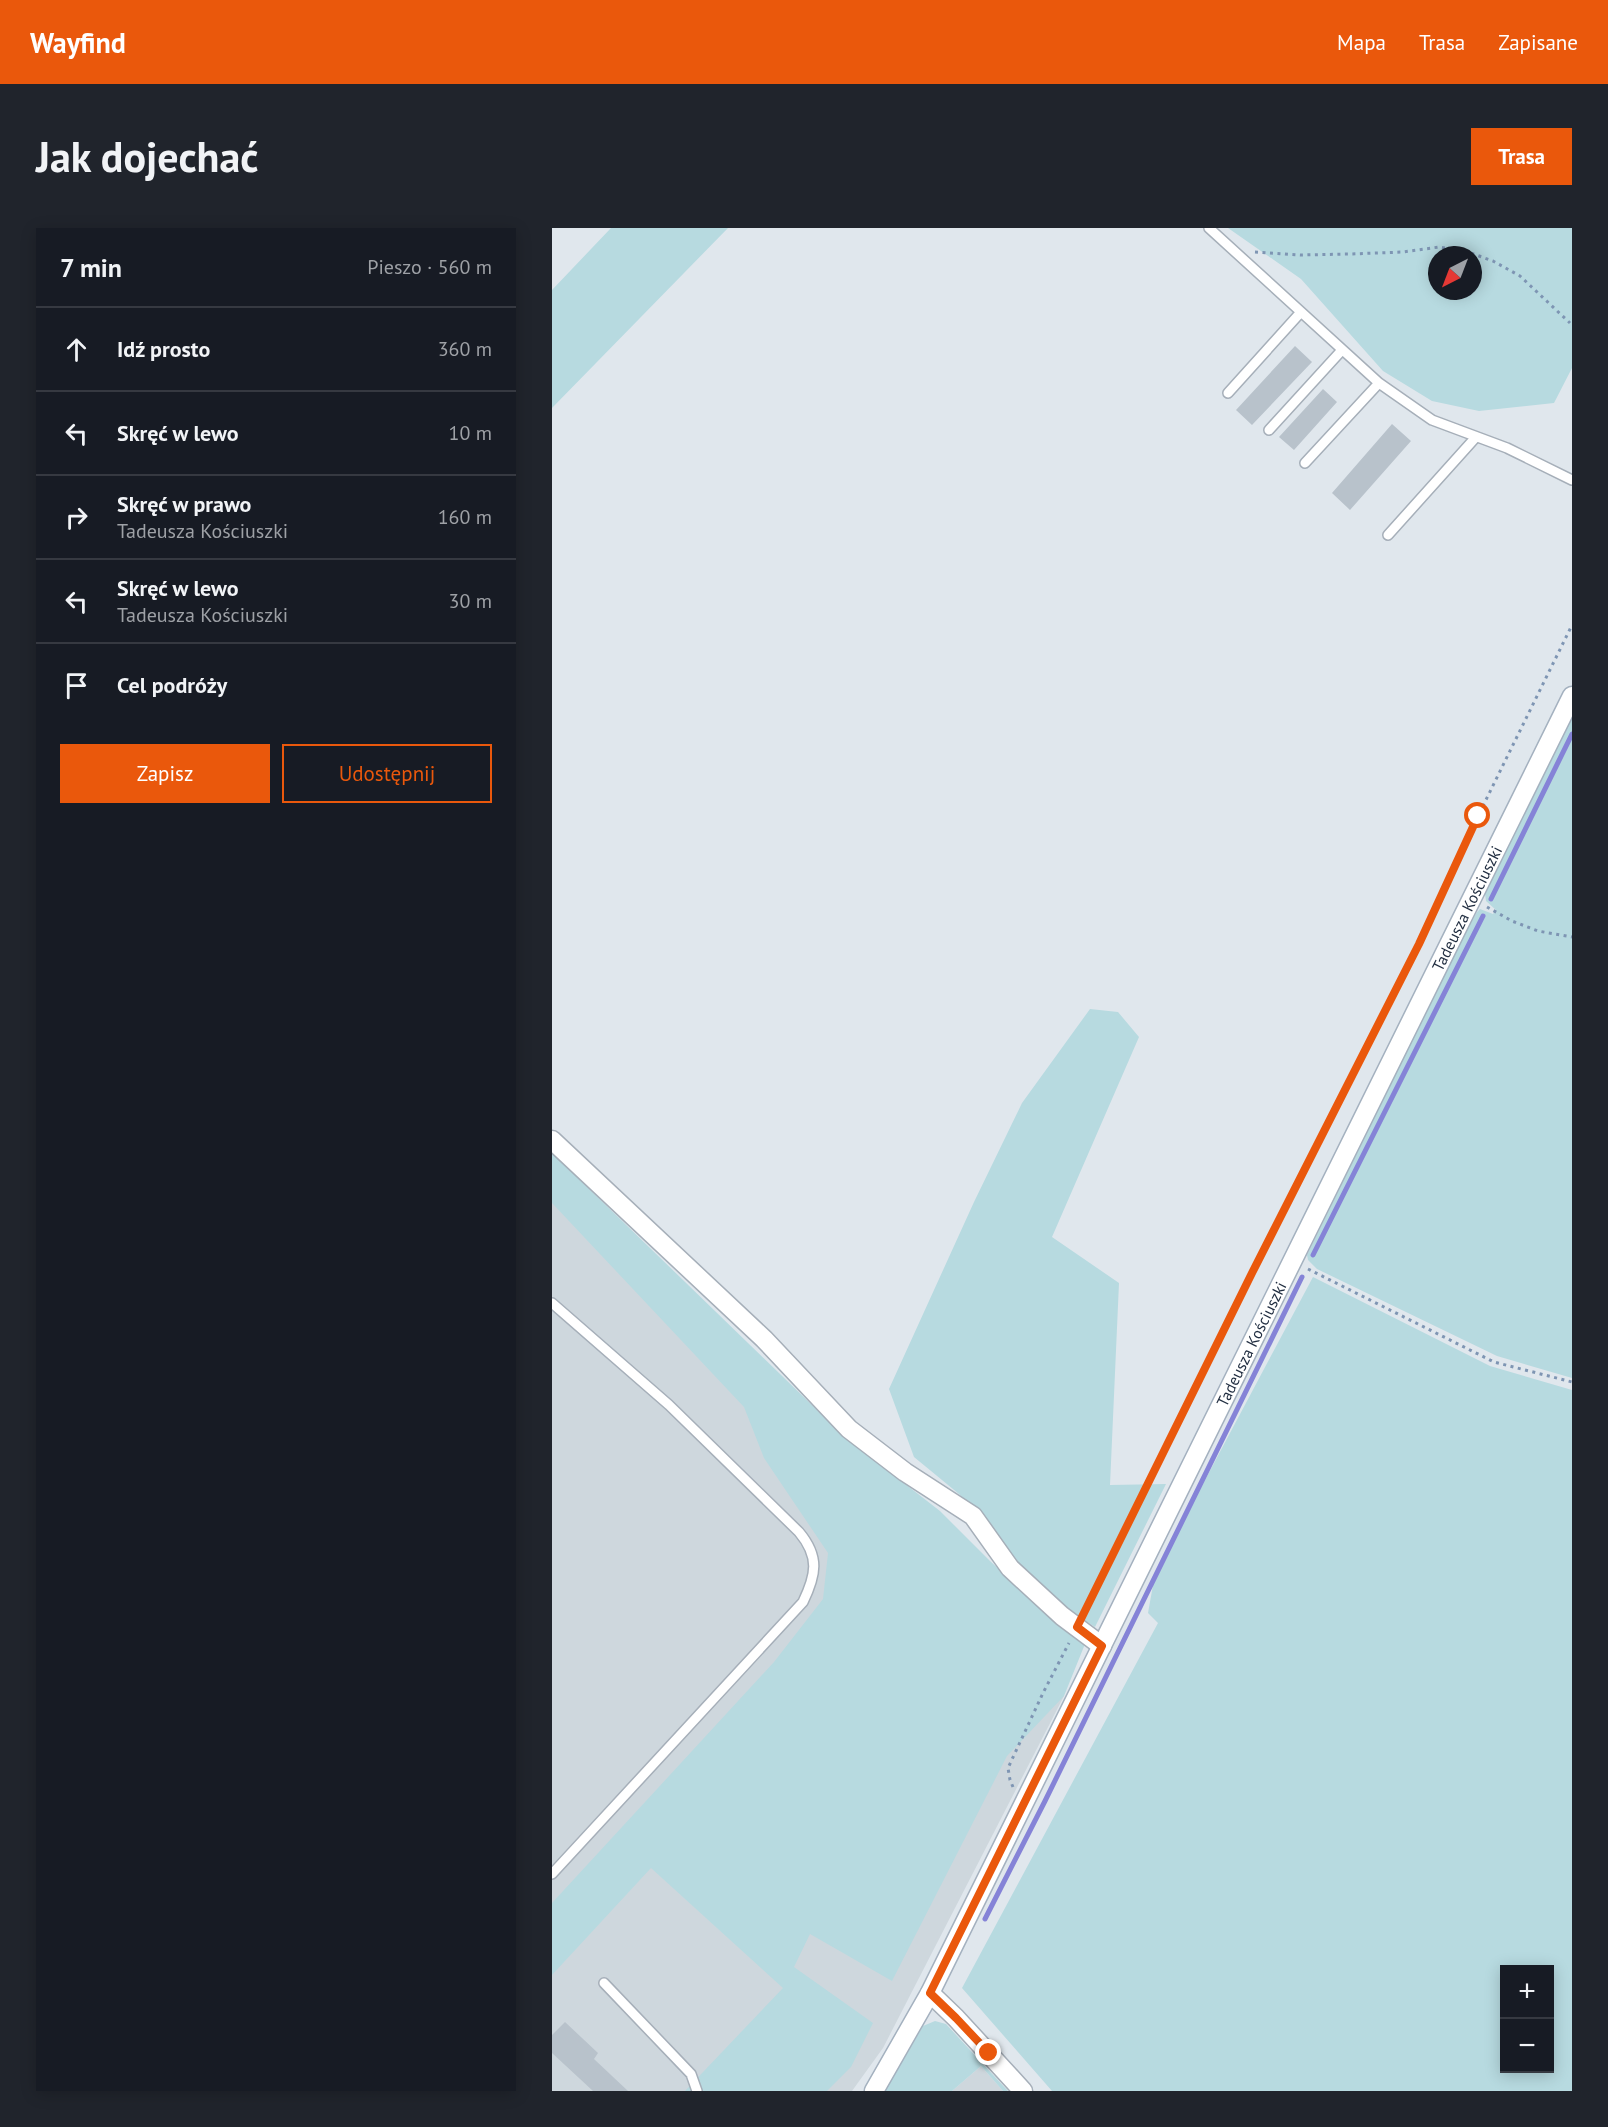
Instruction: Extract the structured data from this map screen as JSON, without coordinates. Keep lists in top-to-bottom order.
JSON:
{
  "streets": {
    "main road": ["Tadeusza Kościuszki"]
  },
  "north": "bottom left",
  "page": {
    "header": "Wayfind",
    "nav": ["Mapa", "Trasa", "Zapisane"],
    "buttons": [
      "Trasa",
      ["Zapisz", "Udostępnij"]
    ],
    "title": "Jak dojechać",
    "heading": ["7 min", "Pieszo · 560 m"],
    "list": [
      ["Idź prosto", "360 m"],
      ["Skręć w lewo", "10 m"],
      ["Skręć w prawo", "Tadeusza Kościuszki", "160 m"],
      ["Skręć w lewo", "Tadeusza Kościuszki", "30 m"],
      "Cel podróży"
    ],
    "map_buttons": ["+", "−"]
  }
}
